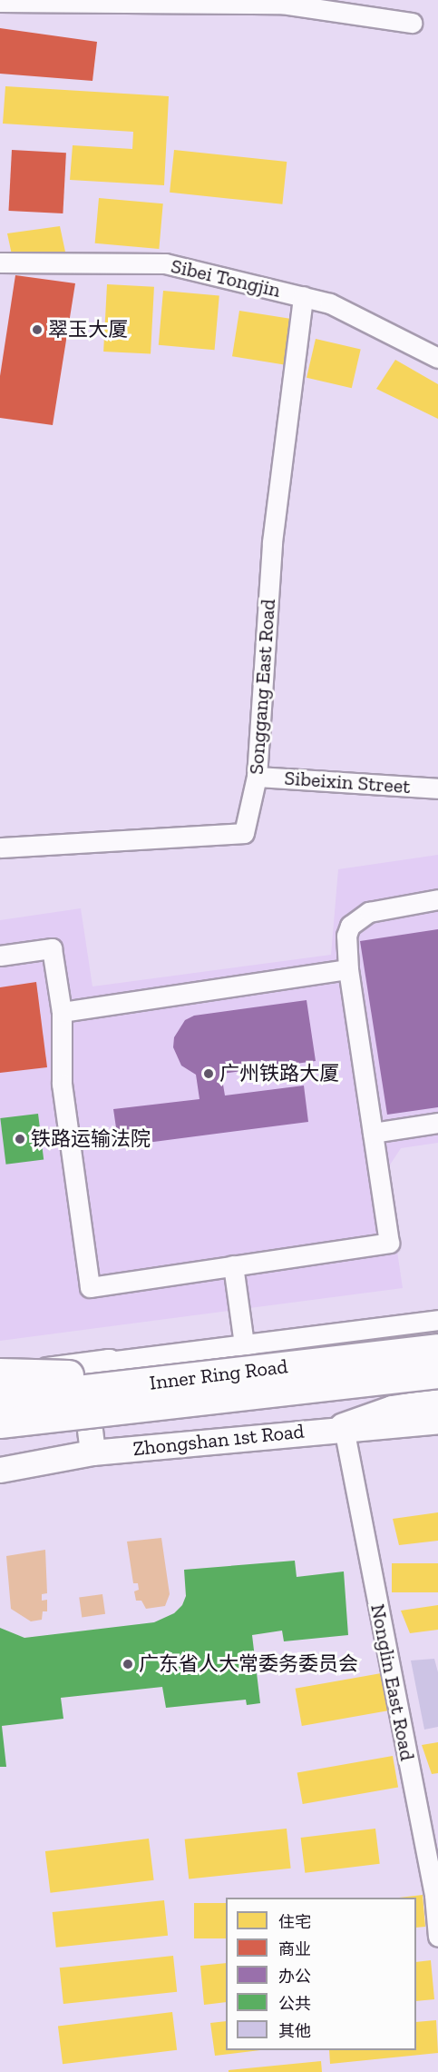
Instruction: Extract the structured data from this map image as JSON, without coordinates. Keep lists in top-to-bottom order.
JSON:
{
  "streets": {
    "highway": ["Inner Ring Road"],
    "main road": ["Zhongshan 1st Road"],
    "street": [
      "Sibei Tongjin",
      "Songgang East Road",
      "Sibeixin Street",
      "Nonglin East Road"
    ]
  },
  "crossings": [
    ["Sibei Tongjin", "Songgang East Road"],
    ["Songgang East Road", "Sibeixin Street"],
    ["Zhongshan 1st Road", "Nonglin East Road"]
  ],
  "places": [
    "翠玉大厦",
    "广州铁路大厦",
    "铁路运输法院",
    "广东省人大常委务委员会"
  ],
  "legend": [
    "住宅",
    "商业",
    "办公",
    "公共",
    "其他"
  ]
}
